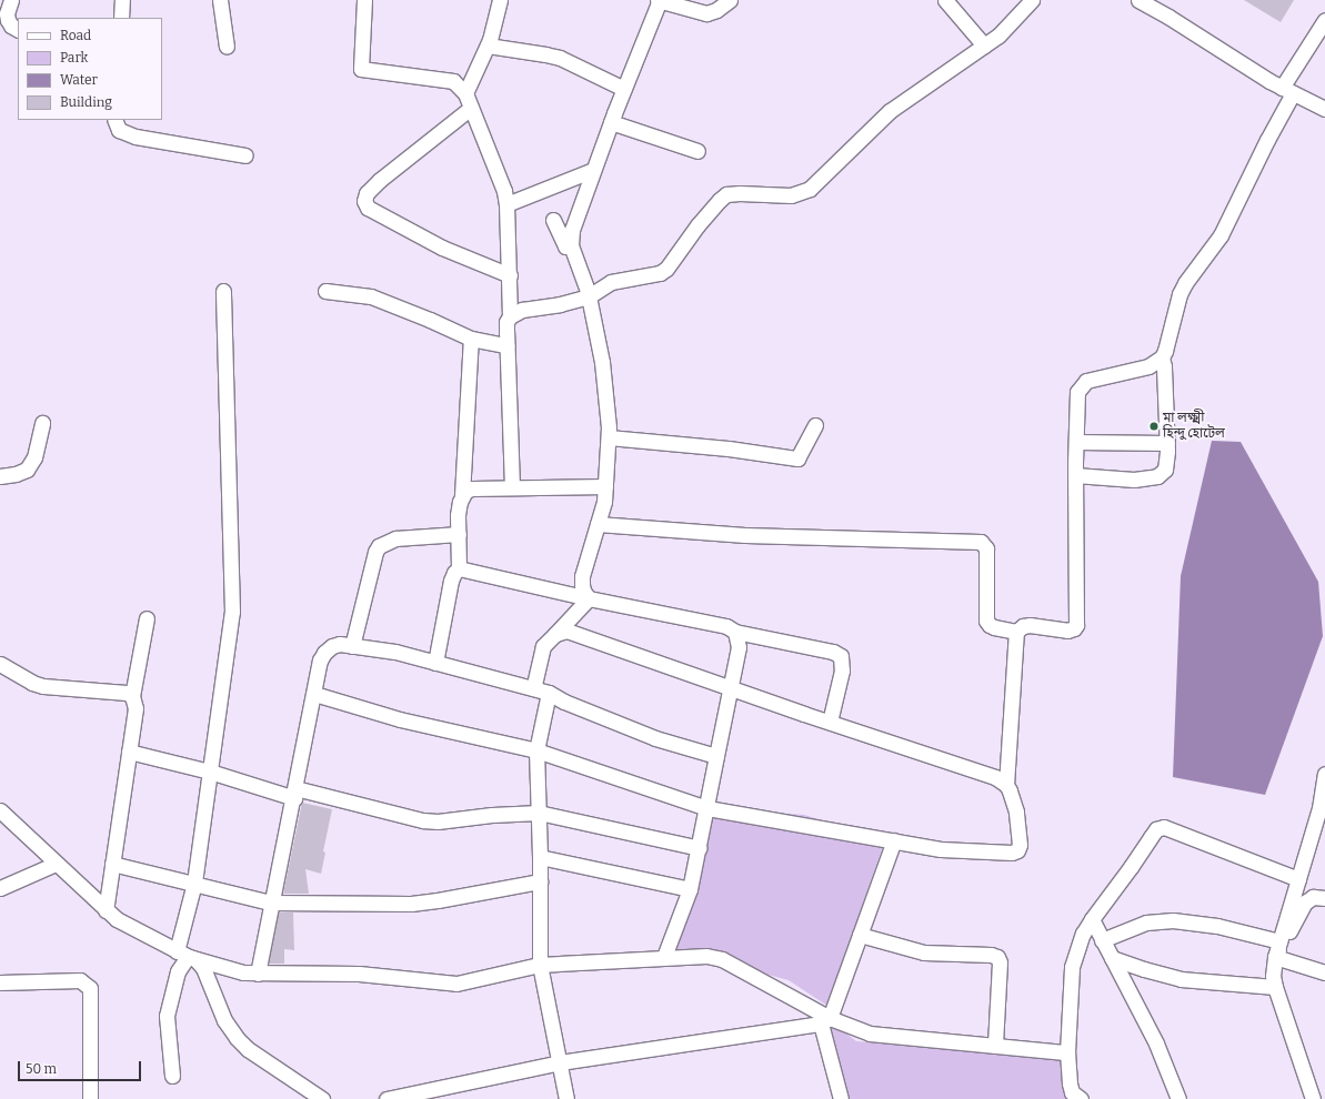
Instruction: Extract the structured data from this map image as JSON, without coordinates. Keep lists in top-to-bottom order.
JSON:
{
  "places": ["মা লক্ষ্মী হিন্দু হোটেল"],
  "legend": [
    "Road",
    "Park",
    "Water",
    "Building"
  ],
  "scale_bar": "50 m"
}
